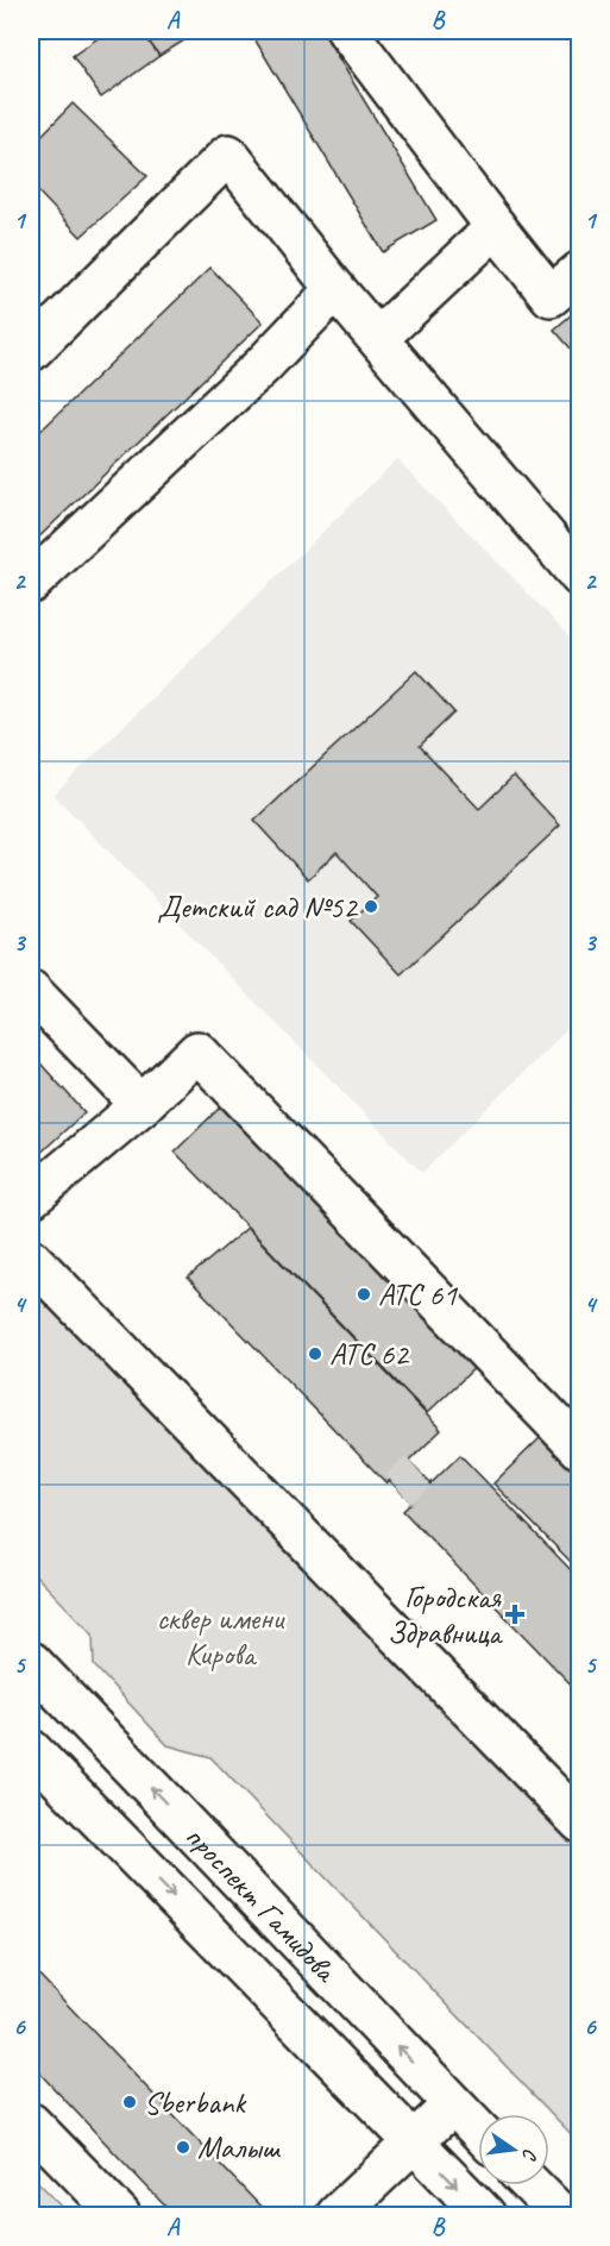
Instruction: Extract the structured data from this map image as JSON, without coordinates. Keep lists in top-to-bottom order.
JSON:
{
  "streets": {
    "main road": ["проспект Гамидова"]
  },
  "parks": ["сквер имени Кирова"],
  "places": {
    "other": [
      "Детский сад №52",
      "АТС 61",
      "АТС 62",
      "Sberbank",
      "Малыш"
    ],
    "health": ["Городская Здравница"]
  },
  "north": "right",
  "grid": {
    "columns": ["A", "B"],
    "rows": [
      "1",
      "2",
      "3",
      "4",
      "5",
      "6"
    ]
  }
}
